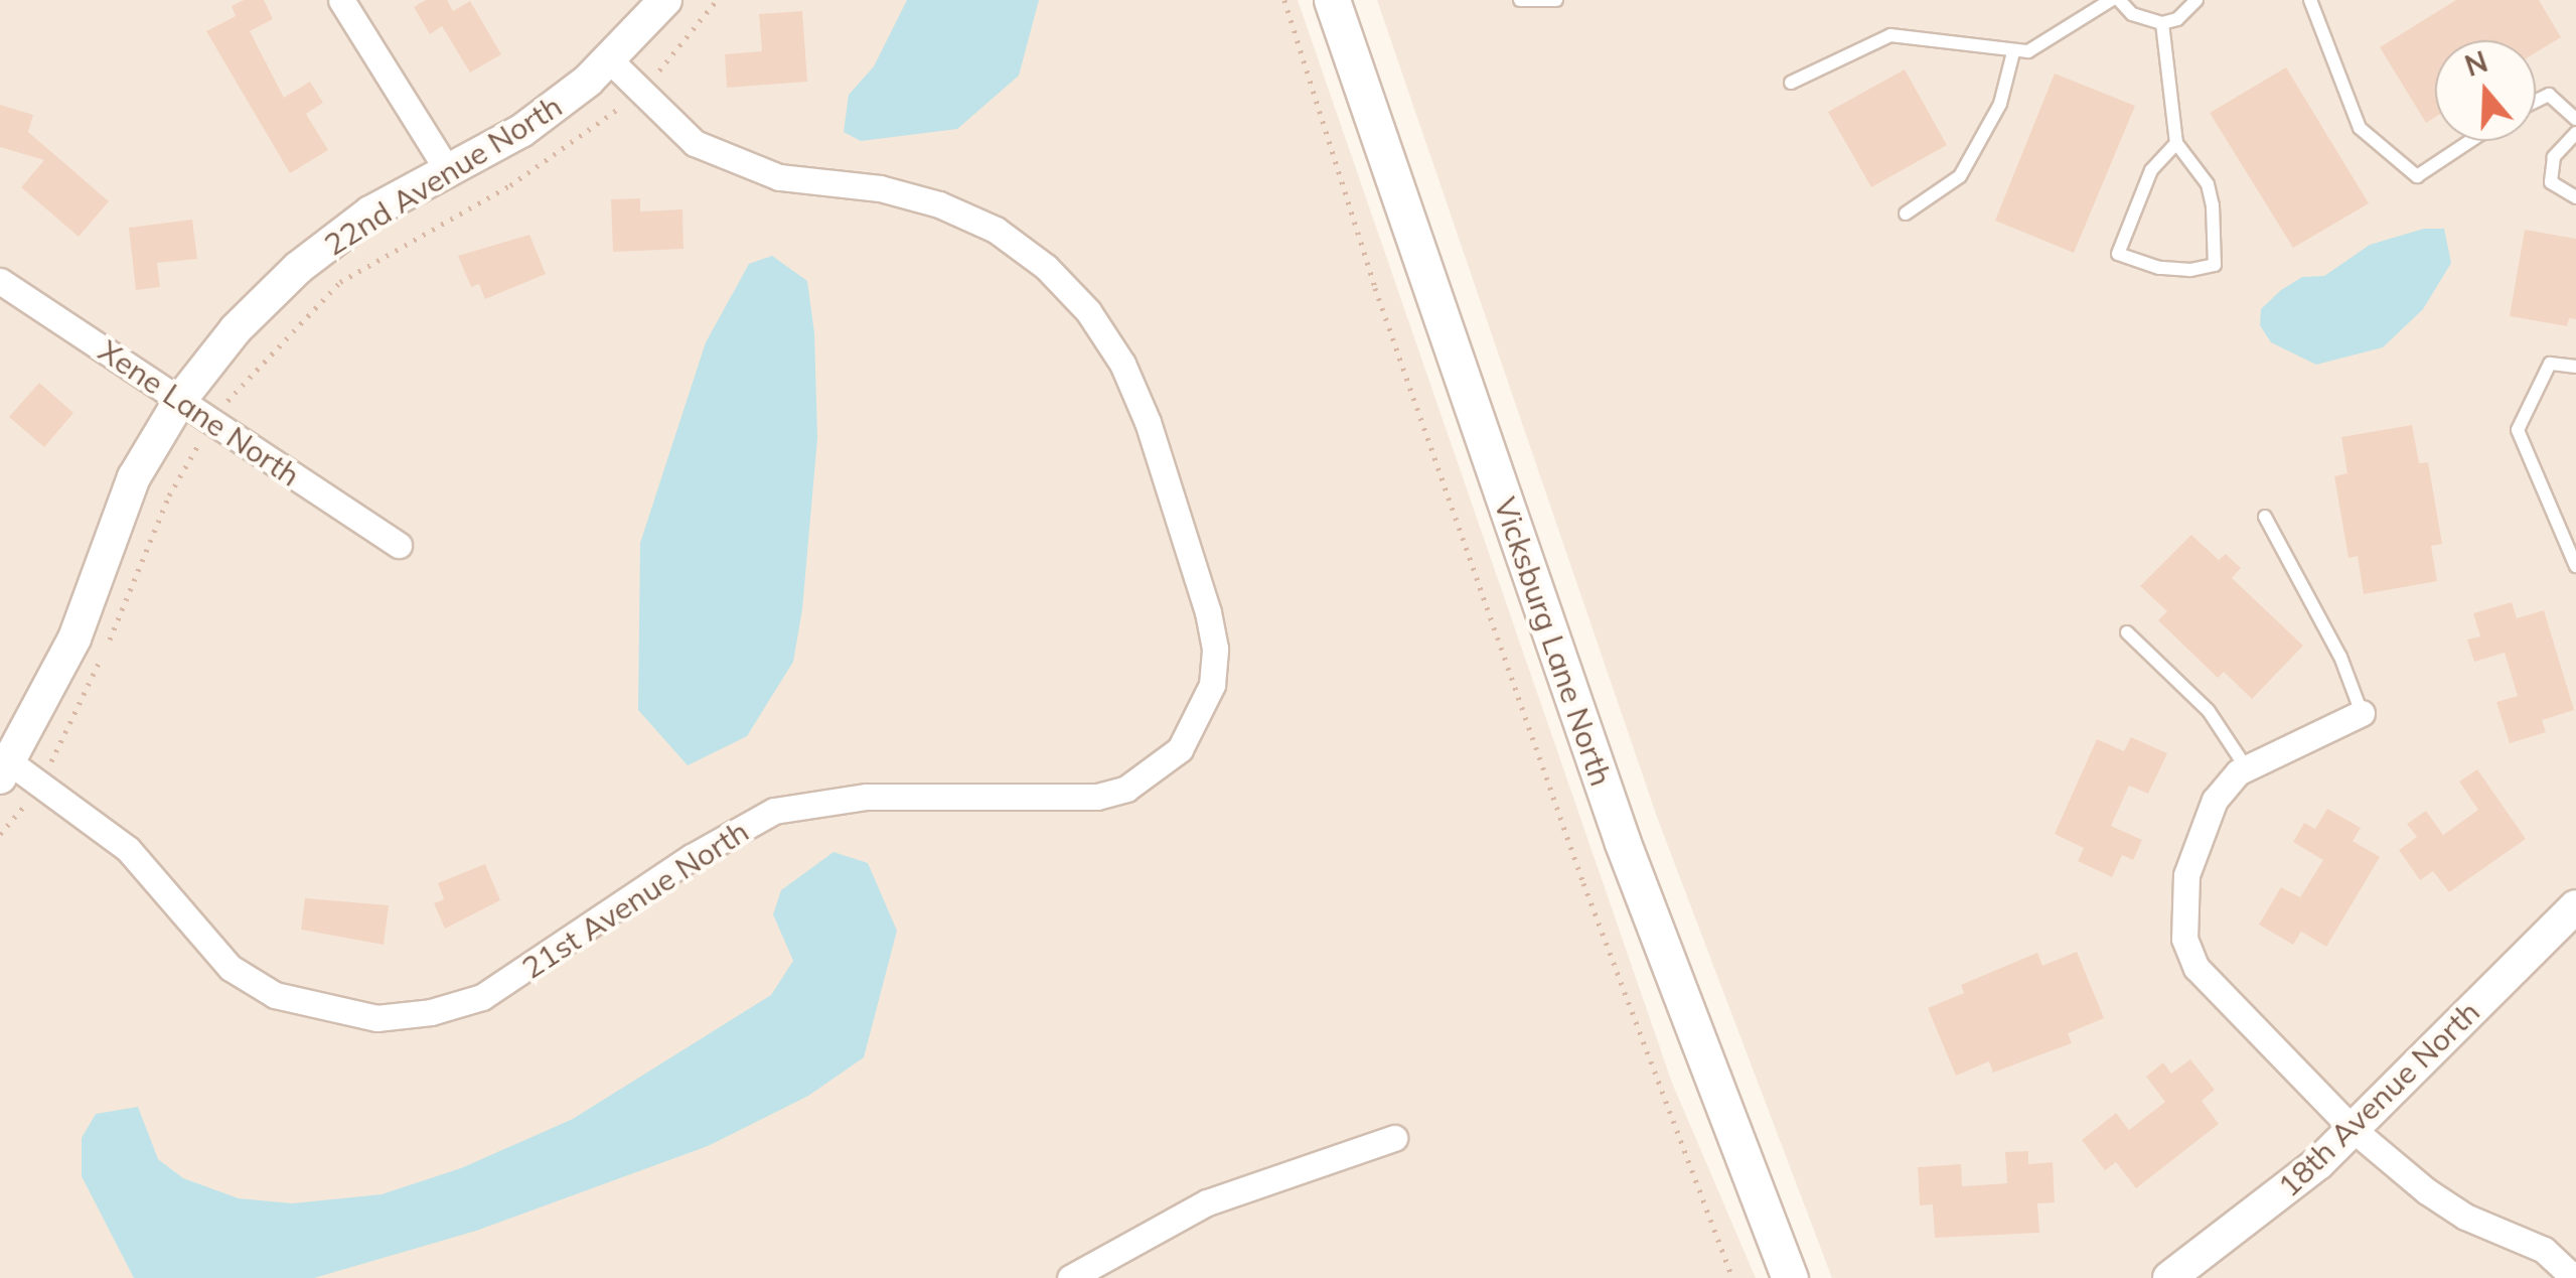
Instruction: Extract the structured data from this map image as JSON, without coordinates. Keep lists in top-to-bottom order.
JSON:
{
  "streets": {
    "main road": ["Vicksburg Lane North"],
    "street": [
      "22nd Avenue North",
      "Xene Lane North",
      "21st Avenue North",
      "18th Avenue North"
    ]
  },
  "crossings": [
    ["22nd Avenue North", "Xene Lane North"],
    ["22nd Avenue North", "21st Avenue North"]
  ],
  "north": "top"
}
